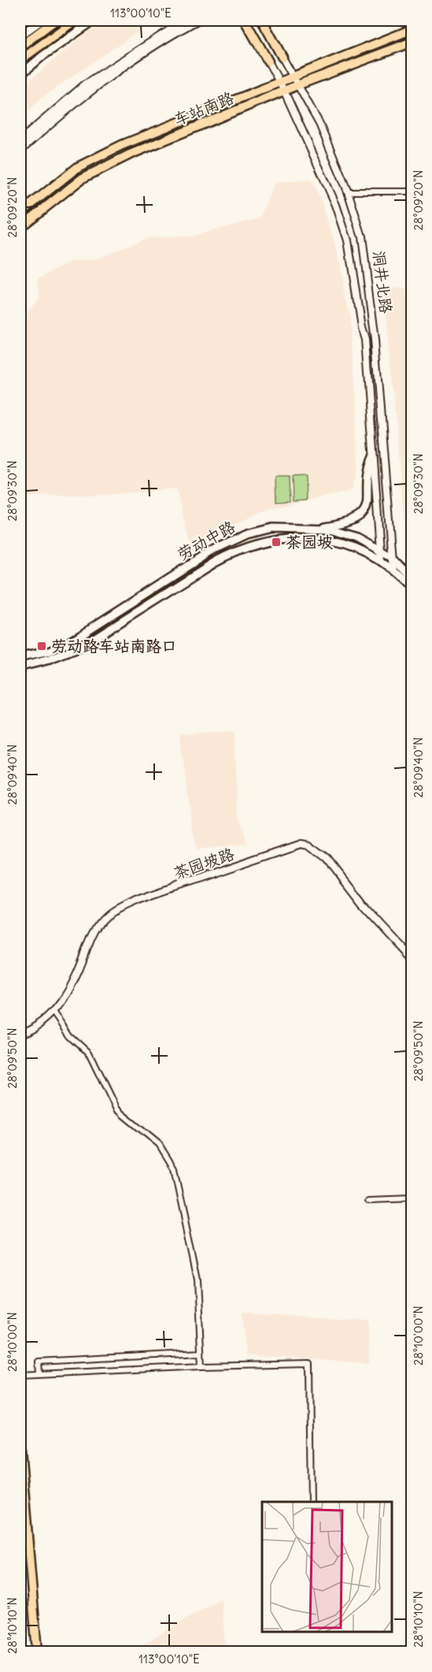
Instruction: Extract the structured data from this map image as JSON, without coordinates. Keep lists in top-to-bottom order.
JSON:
{
  "streets": {
    "main road": ["车站南路", "洞井北路", "劳动中路"],
    "street": ["茶园坡路"]
  },
  "crossings": [
    ["车站南路", "洞井北路"],
    ["洞井北路", "劳动中路"]
  ],
  "places": {
    "transit": ["茶园坡", "劳动路车站南路口"]
  },
  "coordinates": [
    "113°00'10\"E",
    "28°09'20\"N",
    "28°09'30\"N",
    "28°09'40\"N",
    "28°09'50\"N",
    "28°10'00\"N",
    "28°10'10\"N"
  ]
}
